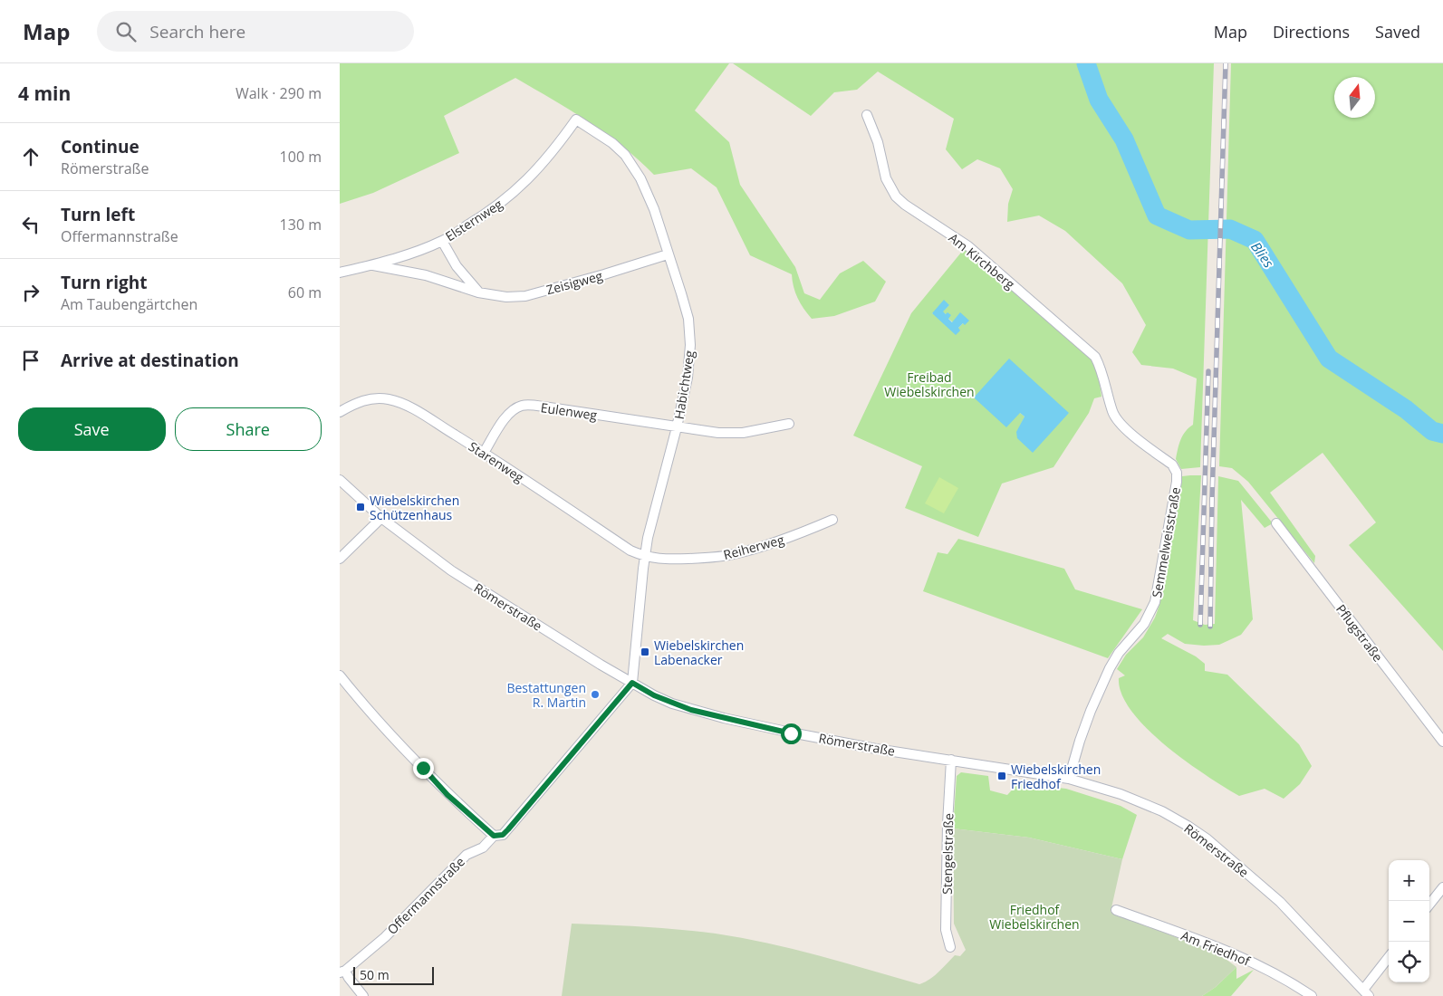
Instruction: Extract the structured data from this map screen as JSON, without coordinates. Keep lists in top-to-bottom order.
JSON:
{
  "streets": {
    "street": [
      "Elsternweg",
      "Am Kirchberg",
      "Zeisigweg",
      "Habichtweg",
      "Eulenweg",
      "Starenweg",
      "Semmelweisstraße",
      "Reiherweg",
      "Römerstraße",
      "Pflugstraße",
      "Stengelstraße",
      "Offermannstraße",
      "Am Friedhof"
    ]
  },
  "crossings": [
    ["Elsternweg", "Zeisigweg"],
    ["Elsternweg", "Habichtweg"],
    ["Am Kirchberg", "Semmelweisstraße"],
    ["Zeisigweg", "Habichtweg"],
    ["Habichtweg", "Eulenweg"],
    ["Habichtweg", "Starenweg"],
    ["Habichtweg", "Reiherweg"],
    ["Habichtweg", "Römerstraße"],
    ["Habichtweg", "Offermannstraße"],
    ["Eulenweg", "Starenweg"],
    ["Starenweg", "Reiherweg"],
    ["Semmelweisstraße", "Römerstraße"],
    ["Römerstraße", "Stengelstraße"],
    ["Römerstraße", "Offermannstraße"]
  ],
  "water": ["Blies"],
  "parks": ["Freibad Wiebelskirchen", "Friedhof Wiebelskirchen"],
  "places": {
    "transit": ["Wiebelskirchen Schützenhaus", "Wiebelskirchen Labenacker", "Wiebelskirchen Friedhof"],
    "other": ["Bestattungen R. Martin"]
  },
  "scale_bar": "50 m",
  "north": "top",
  "page": {
    "header": "Map",
    "search": "Search here",
    "nav": ["Map", "Directions", "Saved"],
    "heading": ["4 min", "Walk · 290 m"],
    "list": [
      ["Continue", "Römerstraße", "100 m"],
      ["Turn left", "Offermannstraße", "130 m"],
      ["Turn right", "Am Taubengärtchen", "60 m"],
      "Arrive at destination"
    ],
    "buttons": ["Save", "Share"],
    "map_buttons": ["+", "−"],
    "scale": "50 m"
  }
}
